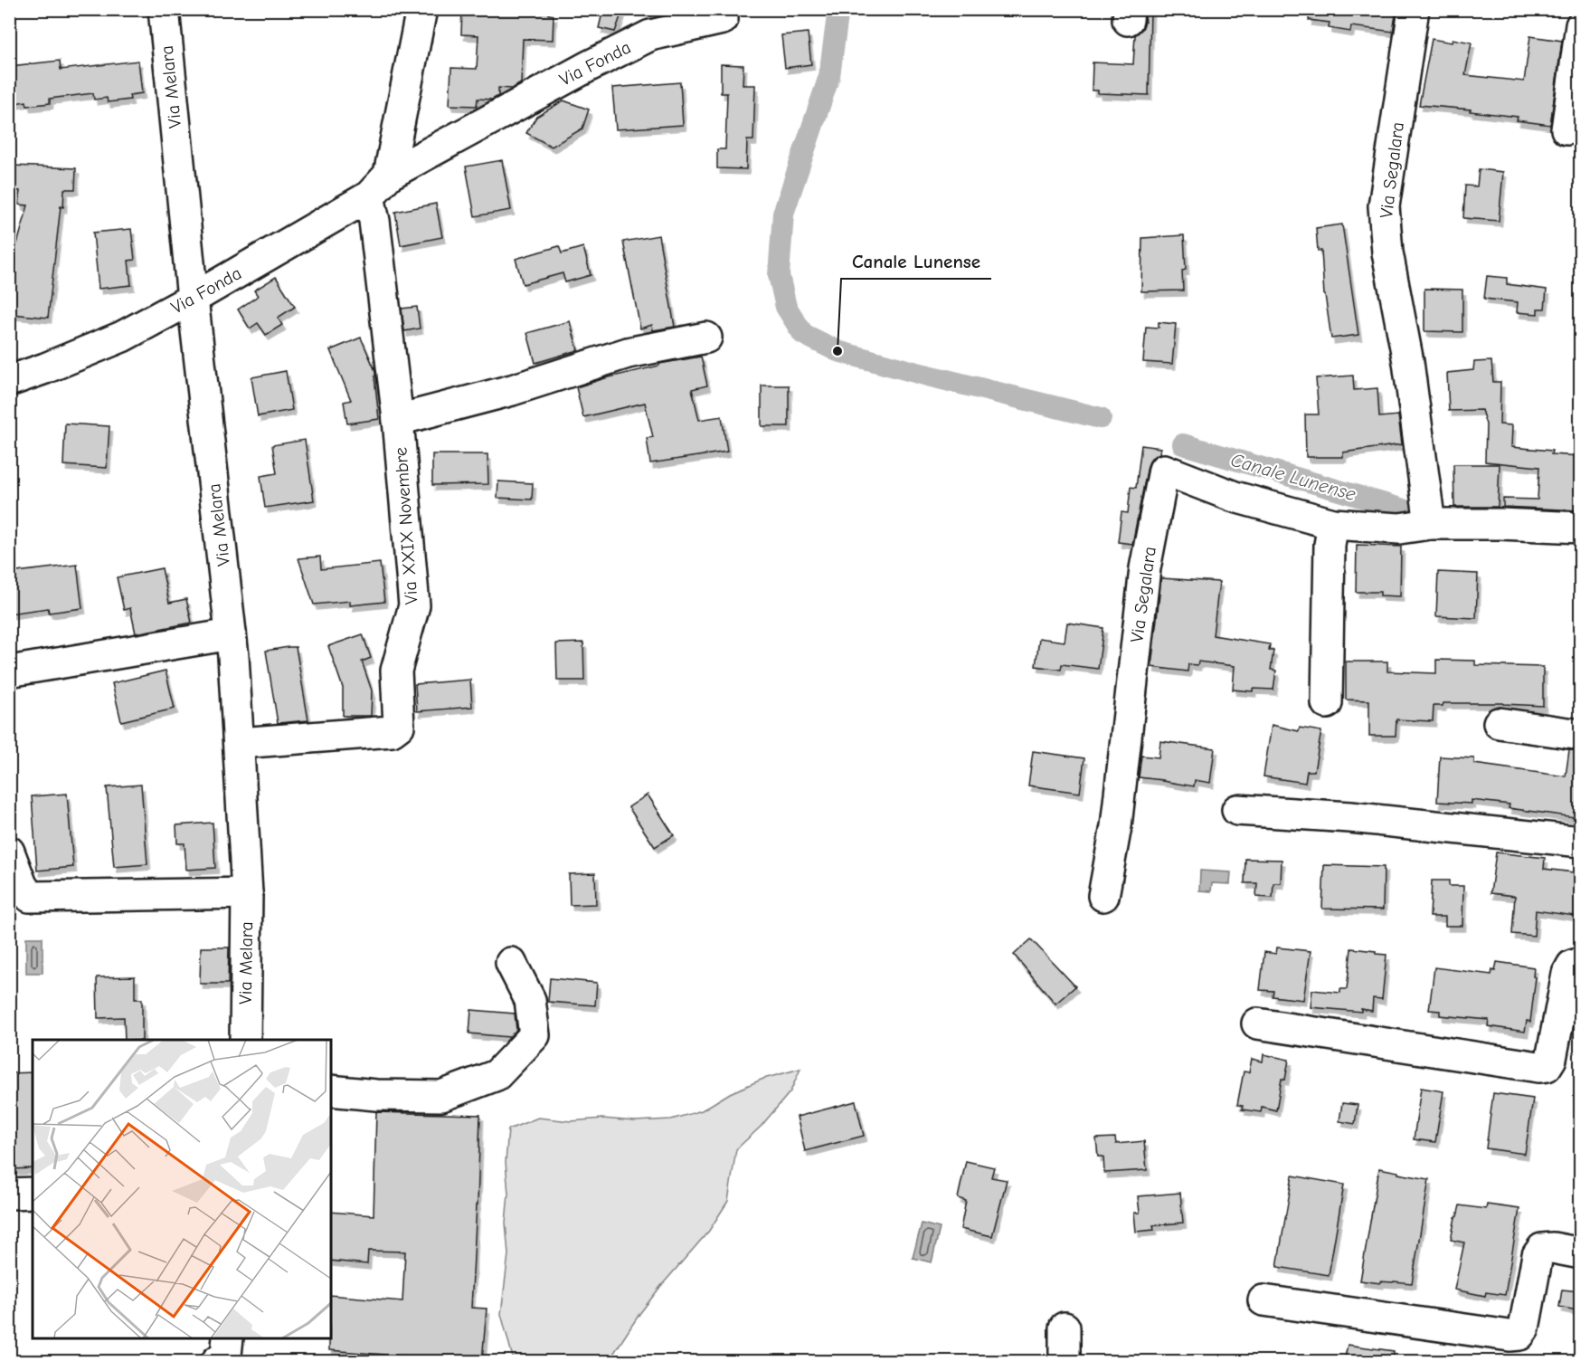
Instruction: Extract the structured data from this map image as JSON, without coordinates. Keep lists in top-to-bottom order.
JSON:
{
  "streets": {
    "street": [
      "Via Fonda",
      "Via Melara",
      "Via Segalara",
      "Via XXIX Novembre"
    ]
  },
  "crossings": [
    ["Via Fonda", "Via Melara"],
    ["Via Fonda", "Via XXIX Novembre"],
    ["Via Melara", "Via XXIX Novembre"]
  ],
  "water": ["Canale Lunense"],
  "places": ["Canale Lunense"]
}
